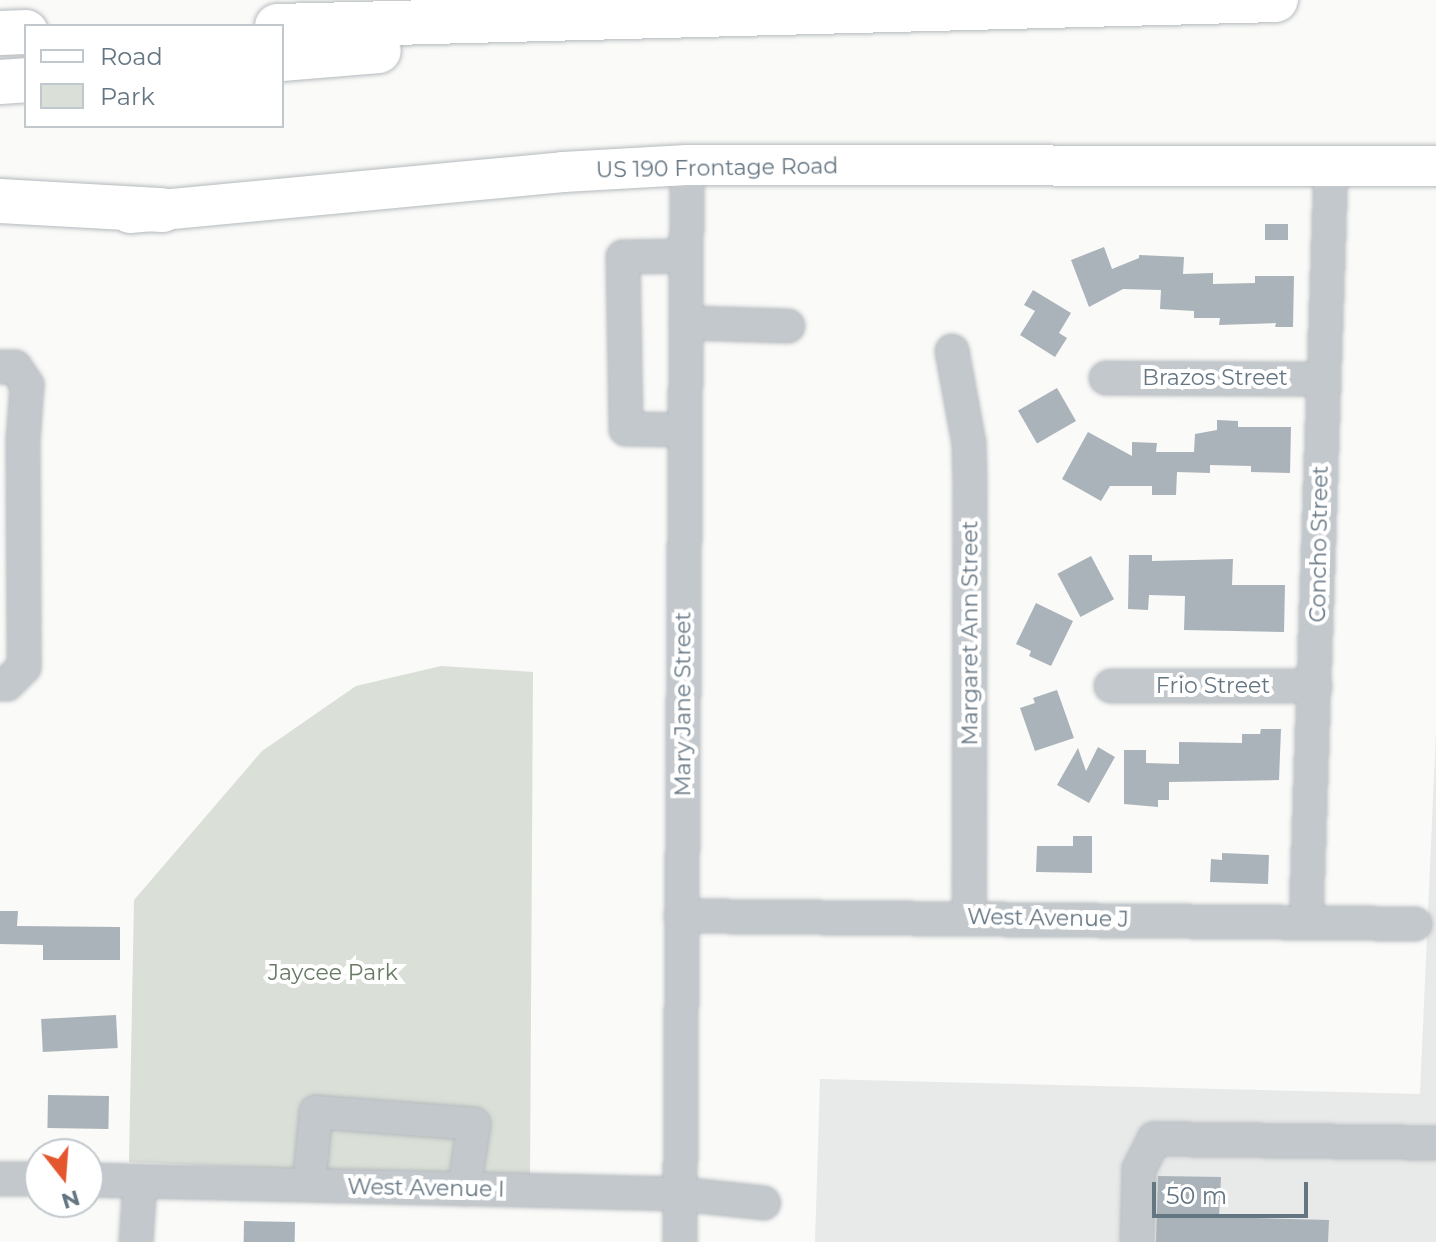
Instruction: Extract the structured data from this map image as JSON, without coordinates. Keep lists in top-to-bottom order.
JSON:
{
  "streets": {
    "main road": ["US 190 Frontage Road"],
    "street": [
      "Brazos Street",
      "Concho Street",
      "Margaret Ann Street",
      "Frio Street",
      "Mary Jane Street",
      "West Avenue J",
      "West Avenue I"
    ]
  },
  "crossings": [
    ["US 190 Frontage Road", "Concho Street"],
    ["US 190 Frontage Road", "Mary Jane Street"],
    ["Brazos Street", "Concho Street"],
    ["Concho Street", "Frio Street"],
    ["Concho Street", "West Avenue J"],
    ["Margaret Ann Street", "West Avenue J"],
    ["Mary Jane Street", "West Avenue J"],
    ["Mary Jane Street", "West Avenue I"]
  ],
  "parks": ["Jaycee Park"],
  "legend": ["Road", "Park"],
  "scale_bar": "50 m",
  "north": "bottom"
}
